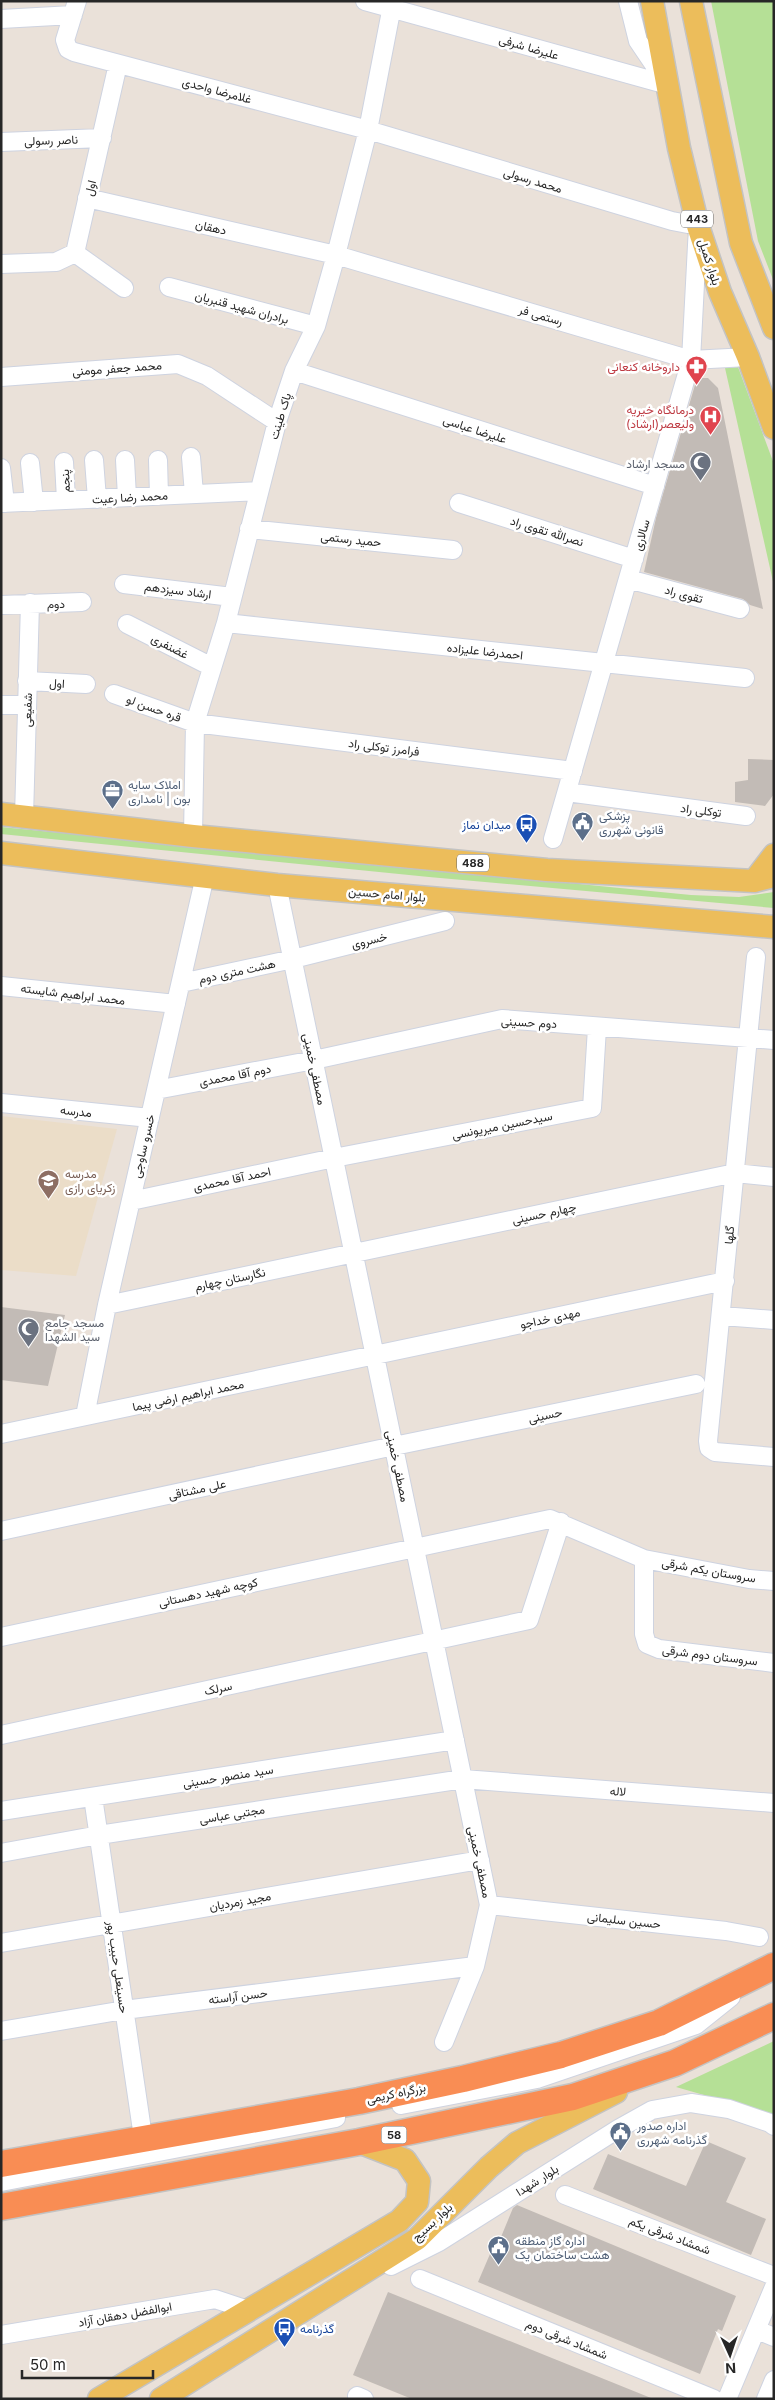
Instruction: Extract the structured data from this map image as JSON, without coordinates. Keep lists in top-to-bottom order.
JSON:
{
  "streets": {
    "highway": ["بزرگراه کریمی", "58"],
    "main road": [
      "443",
      "بلوار کمیل",
      "488",
      "بلوار امام حسین",
      "بلوار بسیج"
    ],
    "street": [
      "علیرضا شرفی",
      "غلامرضا واحدی",
      "ناصر رسولی",
      "محمد رسولی",
      "اول",
      "دهقان",
      "برادران شهید قنبریان",
      "رستمی فر",
      "محمد جعفر مومنی",
      "پاک طینت",
      "علیرضا عباسی",
      "پنجم",
      "محمد رضا رعیت",
      "نصرالله تقوی راد",
      "سالاری",
      "حمید رستمی",
      "ارشاد سیزدهم",
      "تقوی راد",
      "دوم",
      "غضنفری",
      "احمدرضا علیزاده",
      "قره حسن لو",
      "شفیعی",
      "فرامرز توکلی راد",
      "توکلی راد",
      "خسروی",
      "هشت متری دوم",
      "محمد ابراهیم شایسته",
      "دوم حسینی",
      "مصطفی خمینی",
      "دوم آقا محمدی",
      "مدرسه",
      "سیدحسین میریونسی",
      "خسرو ساوجی",
      "احمد آقا محمدی",
      "چهارم حسینی",
      "گلها",
      "نگارستان چهارم",
      "مهدی خداجو",
      "محمد ابراهیم ارضی پیما",
      "حسینی",
      "علی مشتاقی",
      "سروستان یکم شرقی",
      "کوچه شهید دهستانی",
      "سروستان دوم شرقی",
      "سرلک",
      "سید منصور حسینی",
      "لاله",
      "مجتبی عباسی",
      "مجید زمردیان",
      "حسین سلیمانی",
      "حسینعلی حبیب پور",
      "حسن آراسته",
      "بلوار شهدا",
      "شمشاد شرقی یکم",
      "ابوالفضل دهقان آزاد",
      "شمشاد شرقی دوم"
    ]
  },
  "crossings": [
    ["علیرضا شرفی", "بلوار کمیل"],
    ["علیرضا شرفی", "پاک طینت"],
    ["غلامرضا واحدی", "محمد رسولی"],
    ["غلامرضا واحدی", "اول"],
    ["غلامرضا واحدی", "پاک طینت"],
    ["ناصر رسولی", "اول"],
    ["محمد رسولی", "بلوار کمیل"],
    ["محمد رسولی", "پاک طینت"],
    ["محمد رسولی", "سالاری"],
    ["اول", "دهقان"],
    ["اول", "شفیعی"],
    ["دهقان", "رستمی فر"],
    ["دهقان", "پاک طینت"],
    ["بلوار کمیل", "رستمی فر"],
    ["بلوار کمیل", "سالاری"],
    ["برادران شهید قنبریان", "پاک طینت"],
    ["رستمی فر", "پاک طینت"],
    ["رستمی فر", "سالاری"],
    ["محمد جعفر مومنی", "پاک طینت"],
    ["پاک طینت", "علیرضا عباسی"],
    ["پاک طینت", "محمد رضا رعیت"],
    ["پاک طینت", "حمید رستمی"],
    ["پاک طینت", "ارشاد سیزدهم"],
    ["پاک طینت", "غضنفری"],
    ["پاک طینت", "احمدرضا علیزاده"],
    ["پاک طینت", "قره حسن لو"],
    ["پاک طینت", "فرامرز توکلی راد"],
    ["پاک طینت", "488"],
    ["علیرضا عباسی", "سالاری"],
    ["پنجم", "محمد رضا رعیت"],
    ["نصرالله تقوی راد", "سالاری"],
    ["سالاری", "تقوی راد"],
    ["سالاری", "احمدرضا علیزاده"],
    ["سالاری", "فرامرز توکلی راد"],
    ["سالاری", "توکلی راد"],
    ["دوم", "شفیعی"],
    ["قره حسن لو", "فرامرز توکلی راد"],
    ["شفیعی", "488"],
    ["بلوار امام حسین", "مصطفی خمینی"],
    ["بلوار امام حسین", "خسرو ساوجی"],
    ["خسروی", "هشت متری دوم"],
    ["خسروی", "مصطفی خمینی"],
    ["هشت متری دوم", "مصطفی خمینی"],
    ["هشت متری دوم", "خسرو ساوجی"],
    ["محمد ابراهیم شایسته", "خسرو ساوجی"],
    ["دوم حسینی", "مصطفی خمینی"],
    ["دوم حسینی", "دوم آقا محمدی"],
    ["دوم حسینی", "سیدحسین میریونسی"],
    ["دوم حسینی", "گلها"],
    ["مصطفی خمینی", "دوم آقا محمدی"],
    ["مصطفی خمینی", "سیدحسین میریونسی"],
    ["مصطفی خمینی", "احمد آقا محمدی"],
    ["مصطفی خمینی", "چهارم حسینی"],
    ["مصطفی خمینی", "نگارستان چهارم"],
    ["مصطفی خمینی", "مهدی خداجو"],
    ["مصطفی خمینی", "محمد ابراهیم ارضی پیما"],
    ["مصطفی خمینی", "حسینی"],
    ["مصطفی خمینی", "علی مشتاقی"],
    ["مصطفی خمینی", "کوچه شهید دهستانی"],
    ["مصطفی خمینی", "سرلک"],
    ["مصطفی خمینی", "سید منصور حسینی"],
    ["مصطفی خمینی", "لاله"],
    ["مصطفی خمینی", "مجتبی عباسی"],
    ["مصطفی خمینی", "مجید زمردیان"],
    ["مصطفی خمینی", "حسین سلیمانی"],
    ["مصطفی خمینی", "حسن آراسته"],
    ["دوم آقا محمدی", "خسرو ساوجی"],
    ["مدرسه", "خسرو ساوجی"],
    ["سیدحسین میریونسی", "احمد آقا محمدی"],
    ["خسرو ساوجی", "احمد آقا محمدی"],
    ["خسرو ساوجی", "نگارستان چهارم"],
    ["خسرو ساوجی", "محمد ابراهیم ارضی پیما"],
    ["چهارم حسینی", "گلها"],
    ["چهارم حسینی", "نگارستان چهارم"],
    ["گلها", "مهدی خداجو"],
    ["مهدی خداجو", "محمد ابراهیم ارضی پیما"],
    ["حسینی", "علی مشتاقی"],
    ["سروستان یکم شرقی", "کوچه شهید دهستانی"],
    ["سروستان یکم شرقی", "سروستان دوم شرقی"],
    ["سروستان یکم شرقی", "سرلک"],
    ["کوچه شهید دهستانی", "سرلک"],
    ["سید منصور حسینی", "حسینعلی حبیب پور"],
    ["لاله", "مجتبی عباسی"],
    ["مجتبی عباسی", "حسینعلی حبیب پور"],
    ["مجید زمردیان", "حسینعلی حبیب پور"],
    ["حسینعلی حبیب پور", "حسن آراسته"],
    ["حسینعلی حبیب پور", "بزرگراه کریمی"],
    ["58", "بلوار بسیج"],
    ["بلوار شهدا", "بلوار بسیج"],
    ["بلوار بسیج", "ابوالفضل دهقان آزاد"]
  ],
  "places": {
    "pharmacy": ["داروخانه کنعانی"],
    "hospital": ["درمانگاه خیریه ولیعصر(ارشاد)"],
    "mosque": ["مسجد ارشاد", "مسجد جامع سید الشهدا"],
    "office": ["املاک سایه بون | نامداری"],
    "public building": ["پزشکی قانونی شهرری", "اداره صدور گذرنامه شهرری", "اداره گاز منطقه هشت ساختمان یک"],
    "bus stop": ["میدان نماز", "گذرنامه"],
    "school or university": ["مدرسه زکریای رازی"]
  },
  "scale_bar": "50 m",
  "north": "bottom"
}
